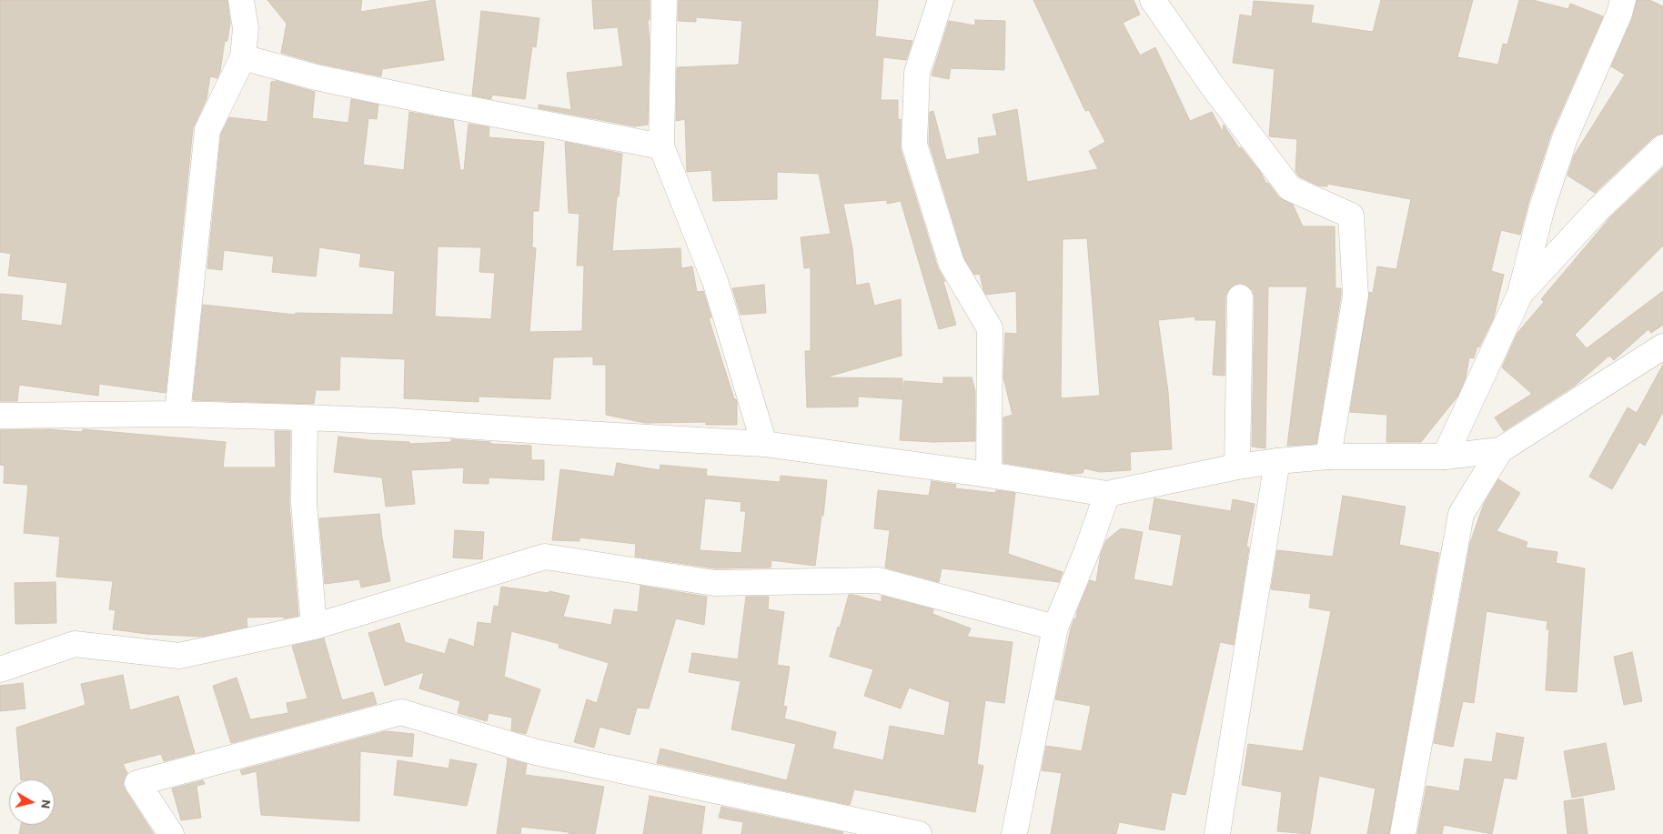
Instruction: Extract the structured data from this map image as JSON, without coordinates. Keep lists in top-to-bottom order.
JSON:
{
  "north": "right"
}
